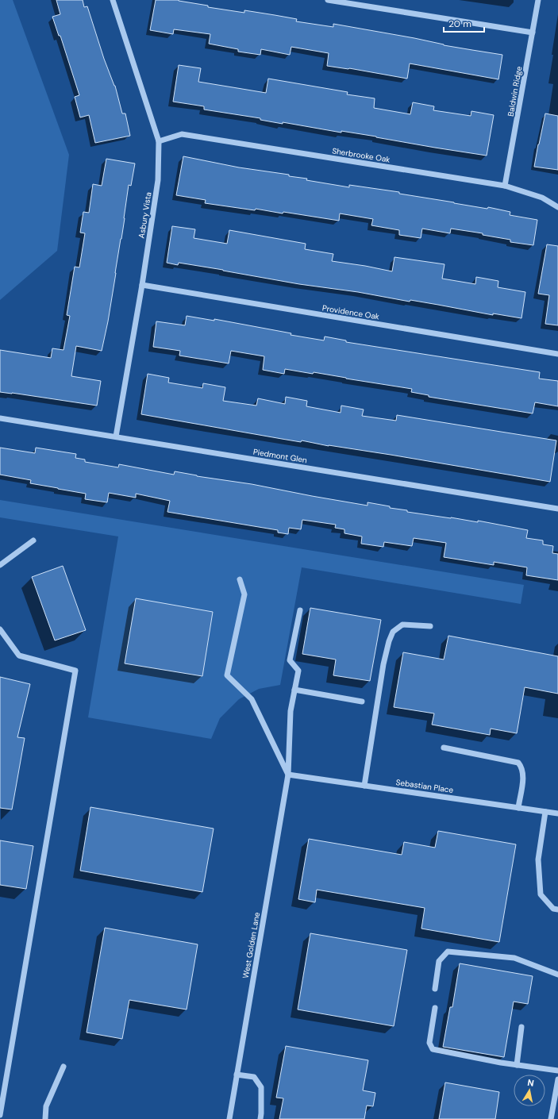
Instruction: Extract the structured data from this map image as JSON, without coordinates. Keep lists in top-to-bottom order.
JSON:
{
  "streets": {
    "street": [
      "Baldwin Ridge",
      "Sherbrooke Oak",
      "Asbury Vista",
      "Providence Oak",
      "Piedmont Glen",
      "Sebastian Place",
      "West Golden Lane"
    ]
  },
  "crossings": [
    ["Baldwin Ridge", "Sherbrooke Oak"],
    ["Sherbrooke Oak", "Asbury Vista"],
    ["Asbury Vista", "Providence Oak"],
    ["Asbury Vista", "Piedmont Glen"],
    ["Sebastian Place", "West Golden Lane"]
  ],
  "scale_bar": "20 m",
  "north": "top"
}
